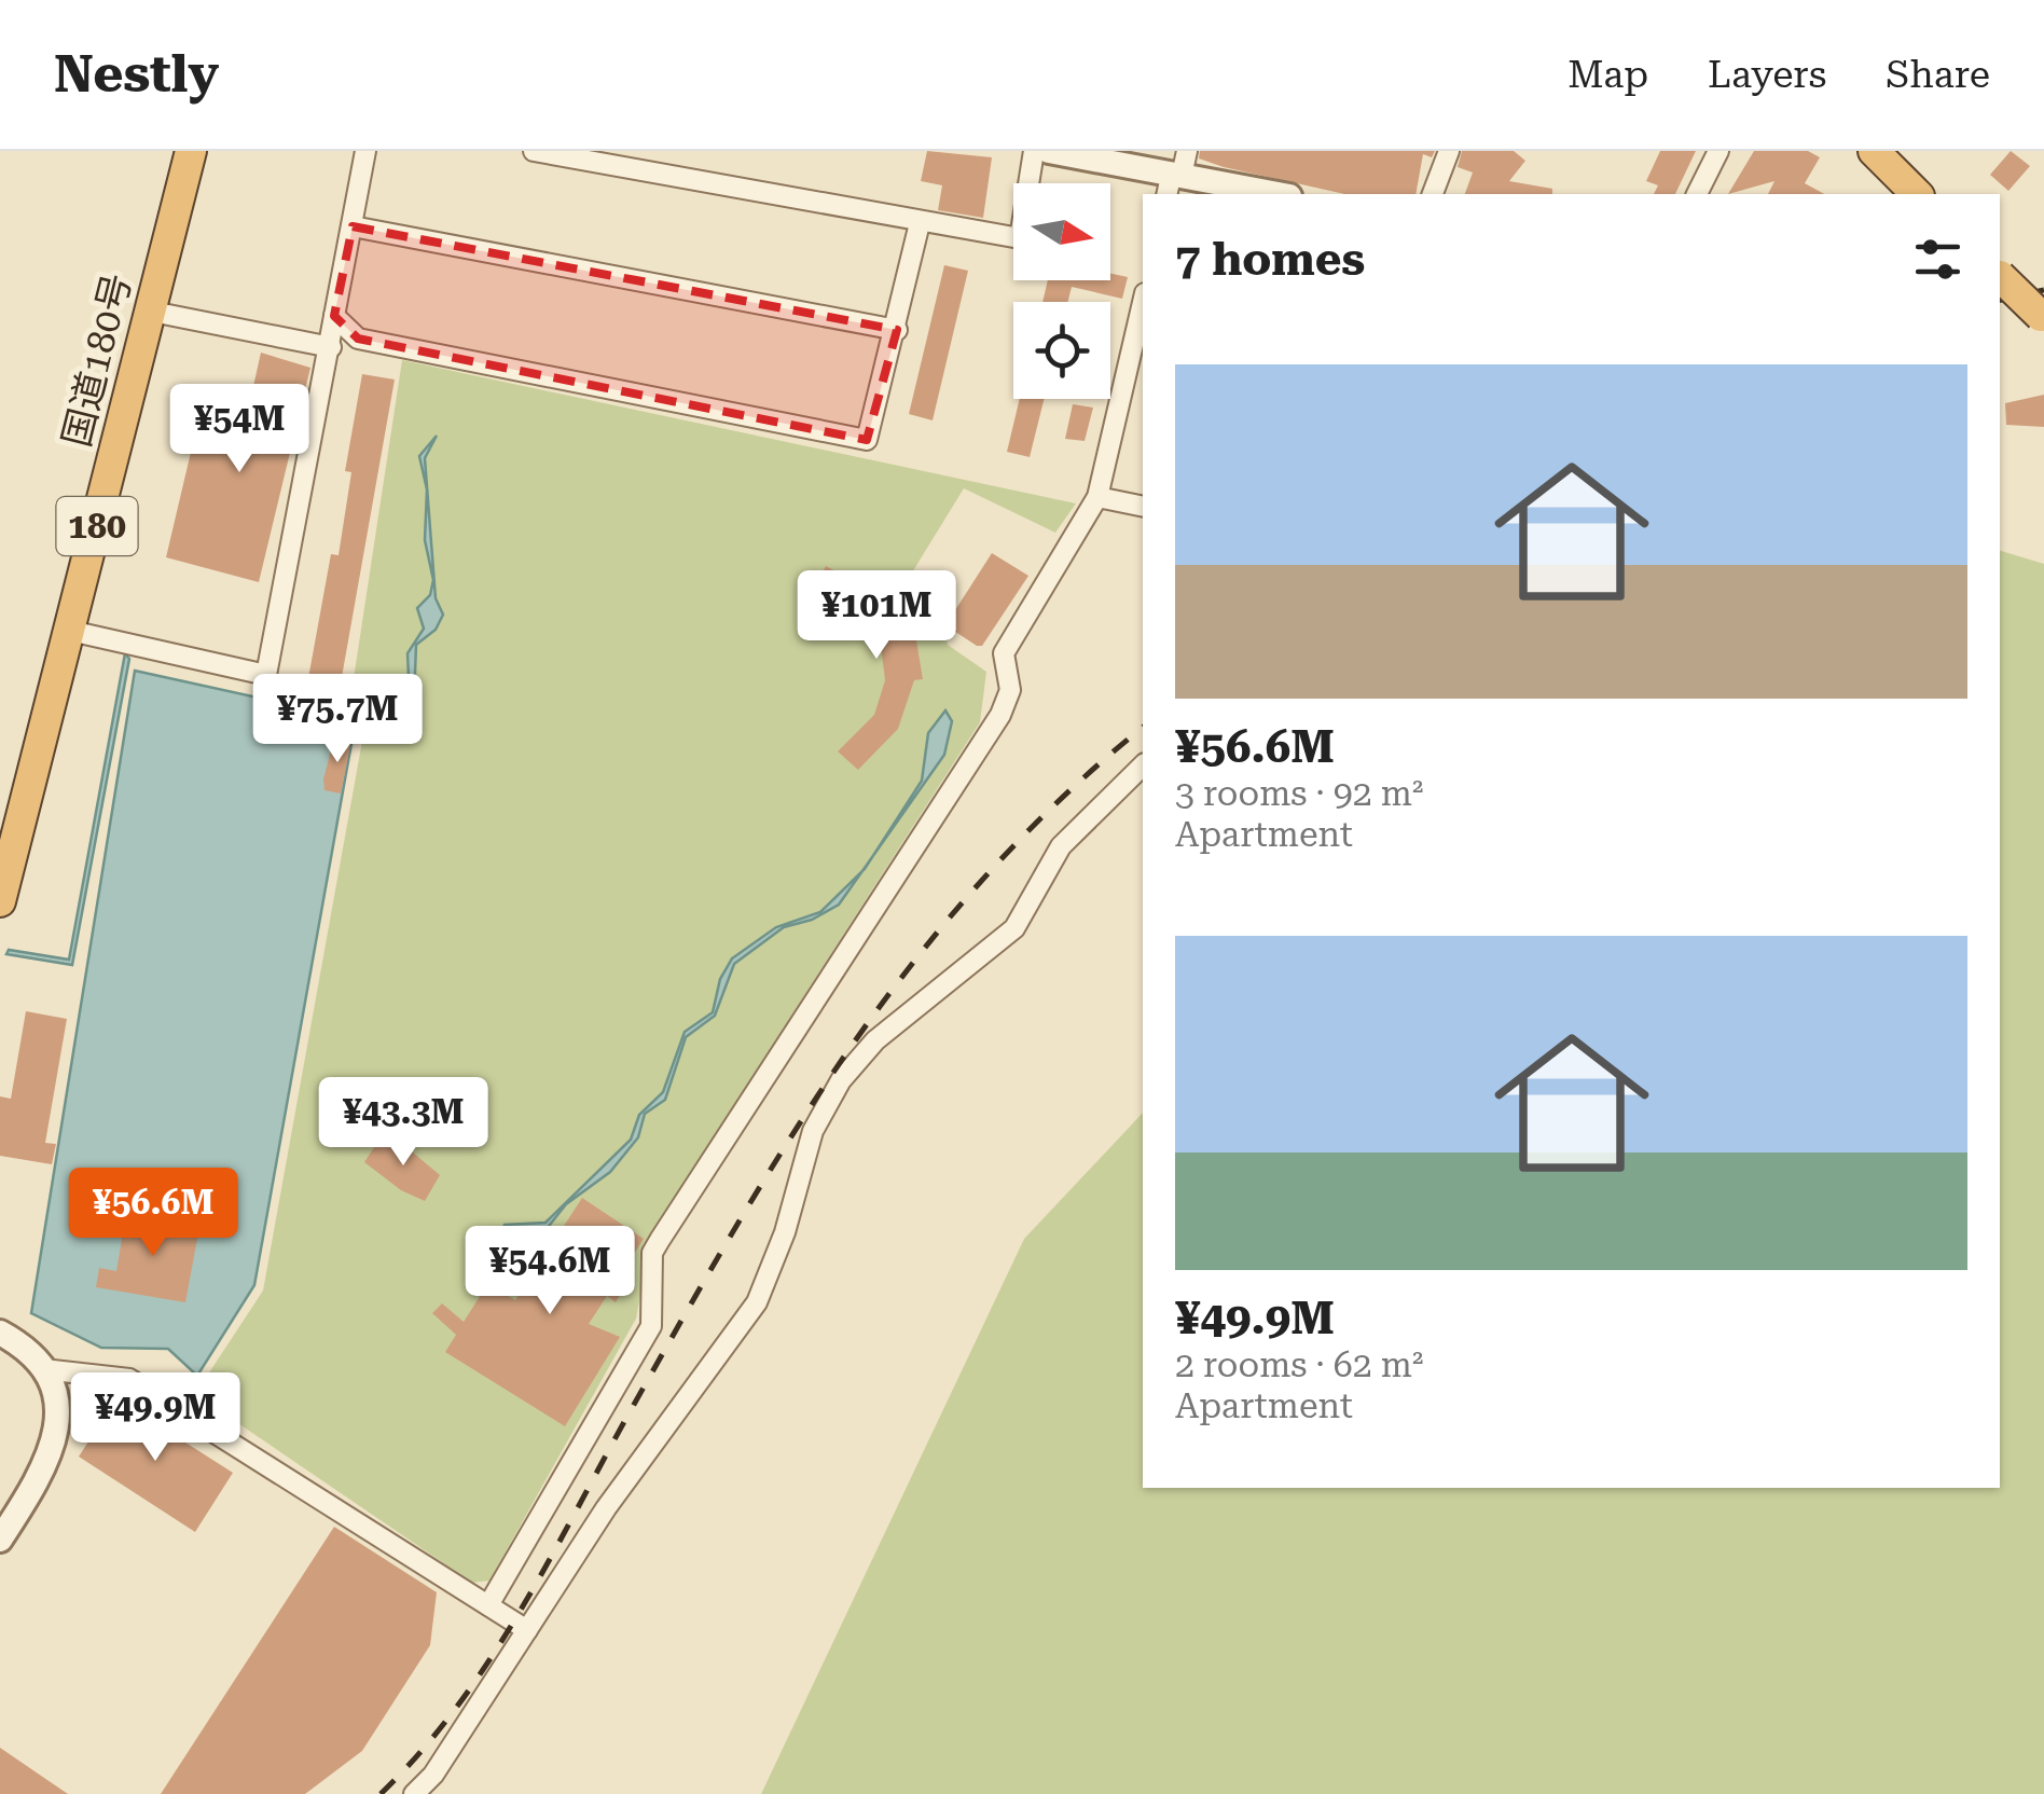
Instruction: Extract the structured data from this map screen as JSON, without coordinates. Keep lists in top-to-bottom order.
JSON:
{
  "streets": {
    "highway": ["国道180号", "180"]
  },
  "north": "right",
  "page": {
    "header": "Nestly",
    "nav": ["Map", "Layers", "Share"],
    "heading": "7 homes",
    "list": [
      {
        "name": "¥56.6M",
        "note": "3 rooms · 92 m² · Apartment"
      },
      {
        "name": "¥49.9M",
        "note": "2 rooms · 62 m² · Apartment"
      }
    ],
    "price": [
      "¥54M",
      "¥101M",
      "¥75.7M",
      "¥43.3M",
      "¥56.6M",
      "¥54.6M",
      "¥49.9M"
    ]
  }
}
